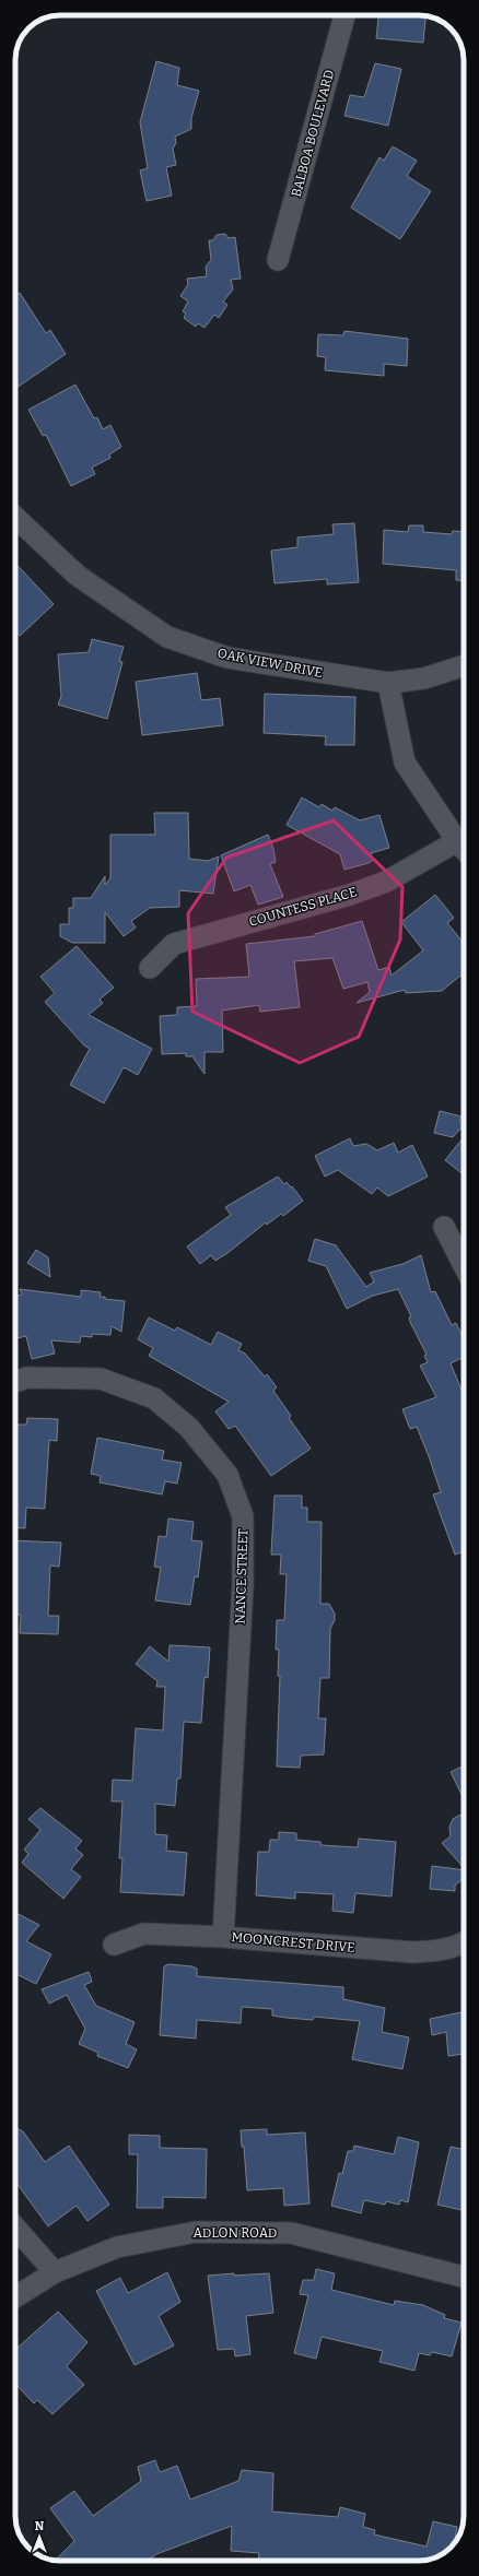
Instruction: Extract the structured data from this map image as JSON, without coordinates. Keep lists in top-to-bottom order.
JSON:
{
  "streets": {
    "street": [
      "BALBOA BOULEVARD",
      "OAK VIEW DRIVE",
      "COUNTESS PLACE",
      "NANCE STREET",
      "MOONCREST DRIVE",
      "ADLON ROAD"
    ]
  },
  "crossings": [
    ["NANCE STREET", "MOONCREST DRIVE"]
  ],
  "north": "top"
}
